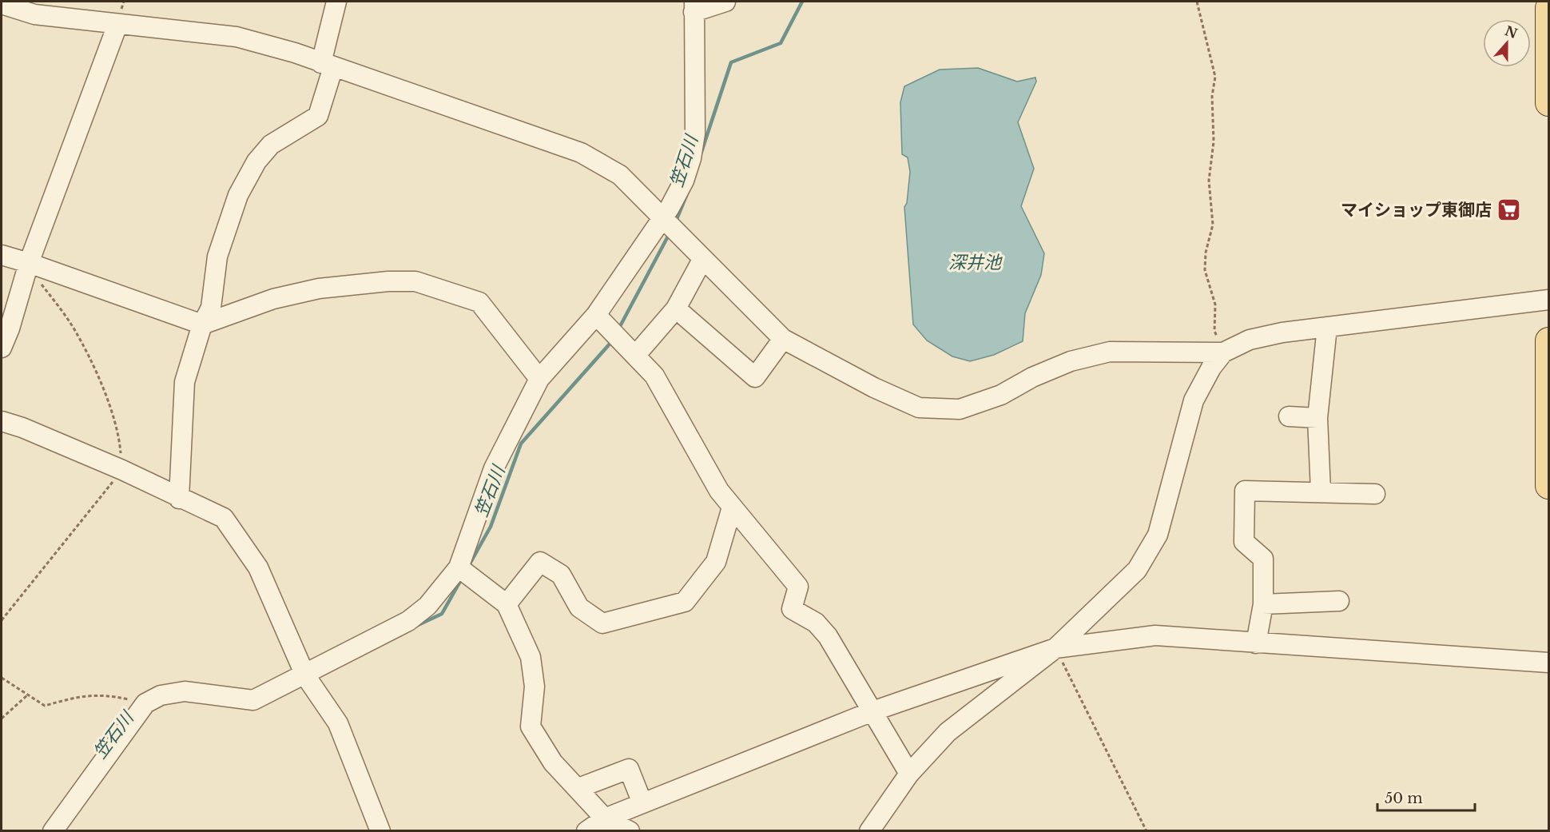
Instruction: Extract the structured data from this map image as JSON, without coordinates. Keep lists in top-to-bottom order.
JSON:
{
  "water": ["笠石川", "深井池"],
  "places": {
    "supermarket": ["マイショップ東御店"]
  },
  "scale_bar": "50 m",
  "north": "top"
}
